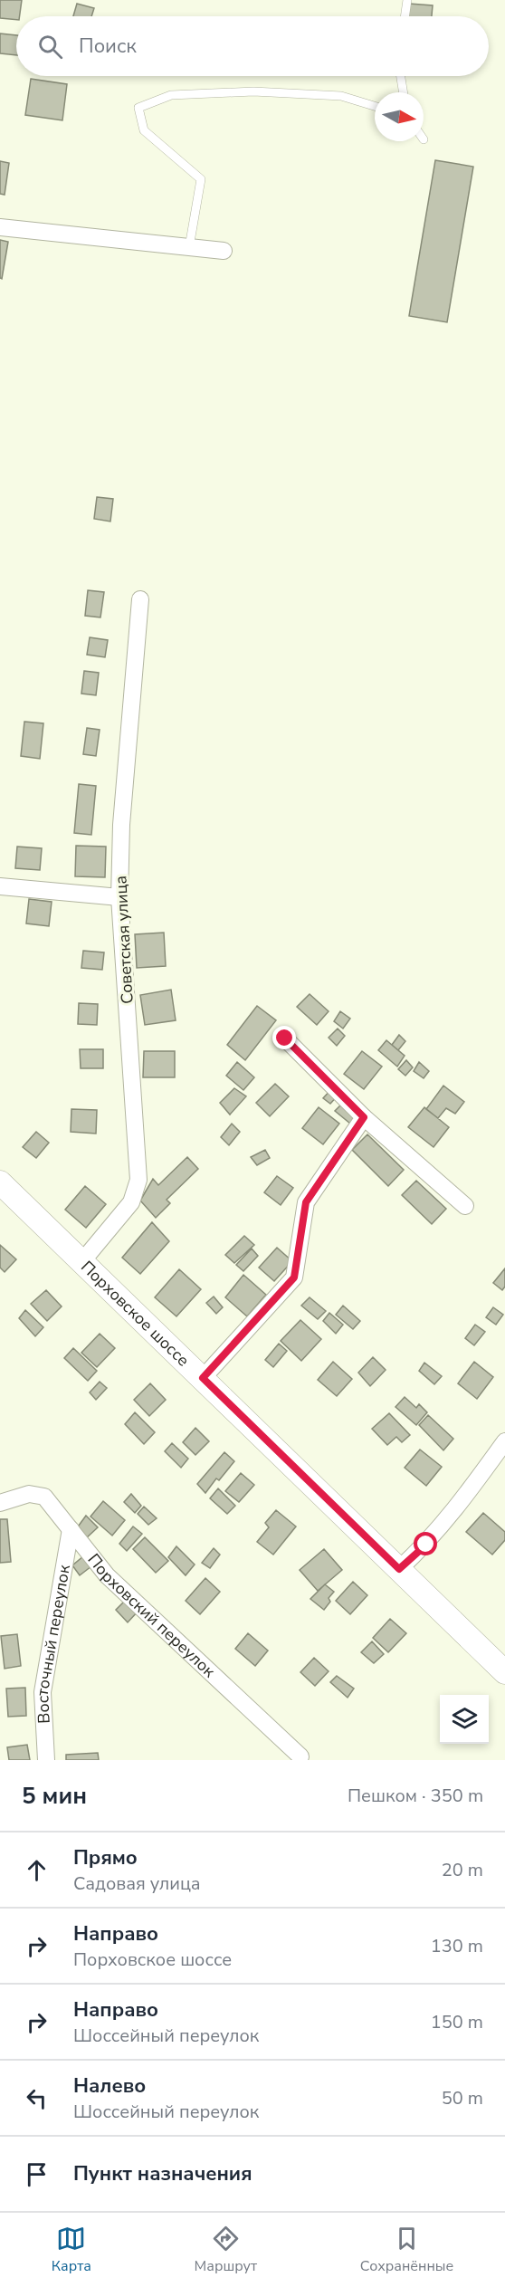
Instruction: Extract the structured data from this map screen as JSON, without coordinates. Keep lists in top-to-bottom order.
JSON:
{
  "streets": {
    "main road": ["Порховское шоссе"],
    "street": ["Советская улица", "Порховский переулок", "Восточный переулок"]
  },
  "crossings": [
    ["Советская улица", "Порховское шоссе"],
    ["Порховский переулок", "Восточный переулок"]
  ],
  "north": "right",
  "page": {
    "search": "Поиск",
    "heading": ["5 мин", "Пешком · 350 m"],
    "list": [
      ["Прямо", "Садовая улица", "20 m"],
      ["Направо", "Порховское шоссе", "130 m"],
      ["Направо", "Шоссейный переулок", "150 m"],
      ["Налево", "Шоссейный переулок", "50 m"],
      "Пункт назначения"
    ],
    "nav": ["Карта", "Маршрут", "Сохранённые"]
  }
}
